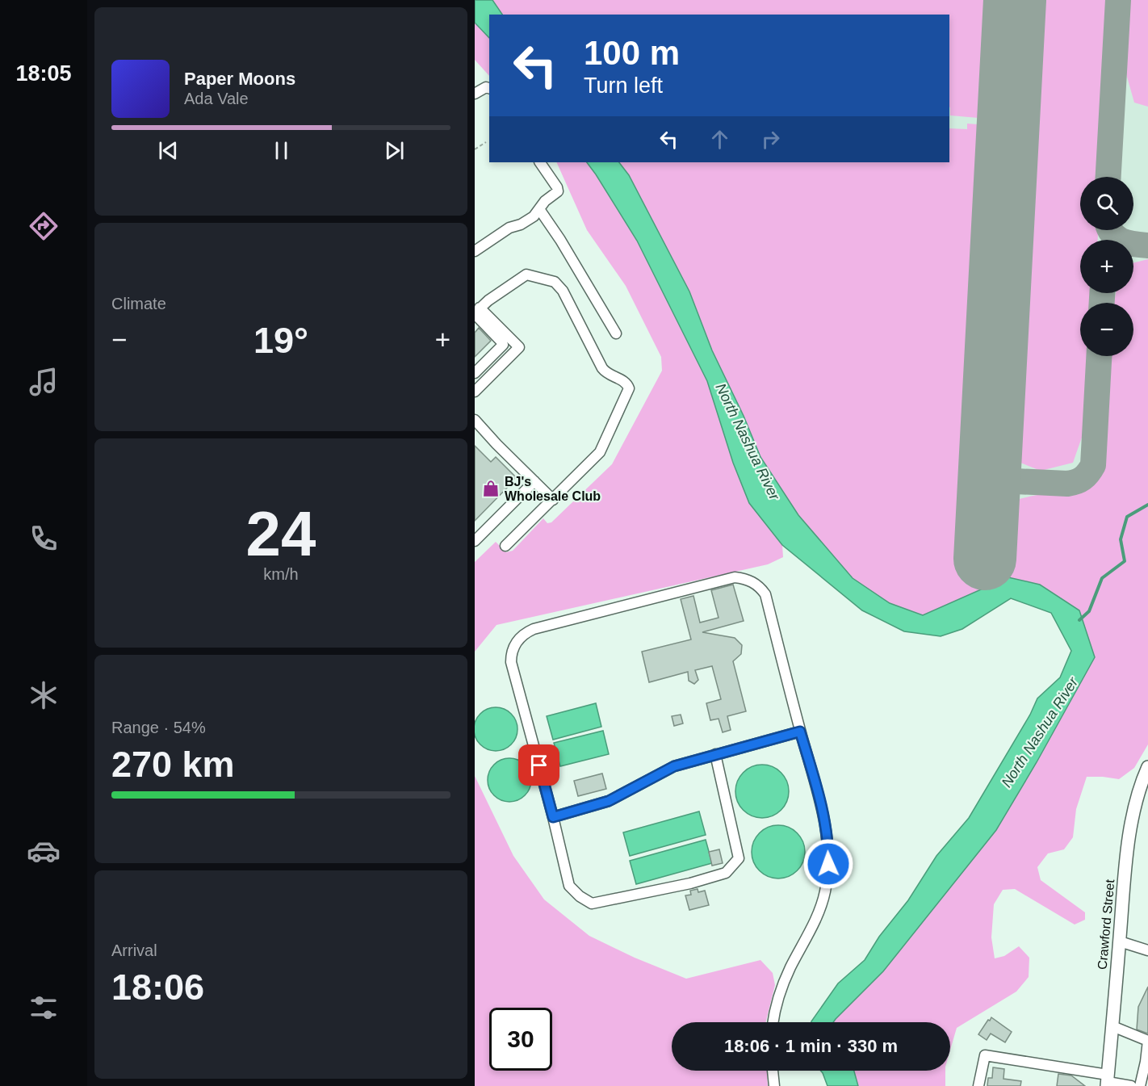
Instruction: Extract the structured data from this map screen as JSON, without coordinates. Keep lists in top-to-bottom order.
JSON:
{
  "streets": {
    "main road": ["Crawford Street"]
  },
  "water": ["North Nashua River"],
  "places": {
    "shop": ["BJ's Wholesale Club"]
  },
  "page": {
    "tabs": "18:05",
    "turn": ["100 m", "Turn left"],
    "song": ["Paper Moons", "Ada Vale"],
    "map_buttons": ["+", "−"],
    "tile": [
      "Climate",
      ["24", "km/h"],
      ["Range · 54%", "270 km"],
      ["Arrival", "18:06"]
    ],
    "heat": ["−", "19°", "+"],
    "limit": "30",
    "trip": "18:06 · 1 min · 330 m"
  }
}
